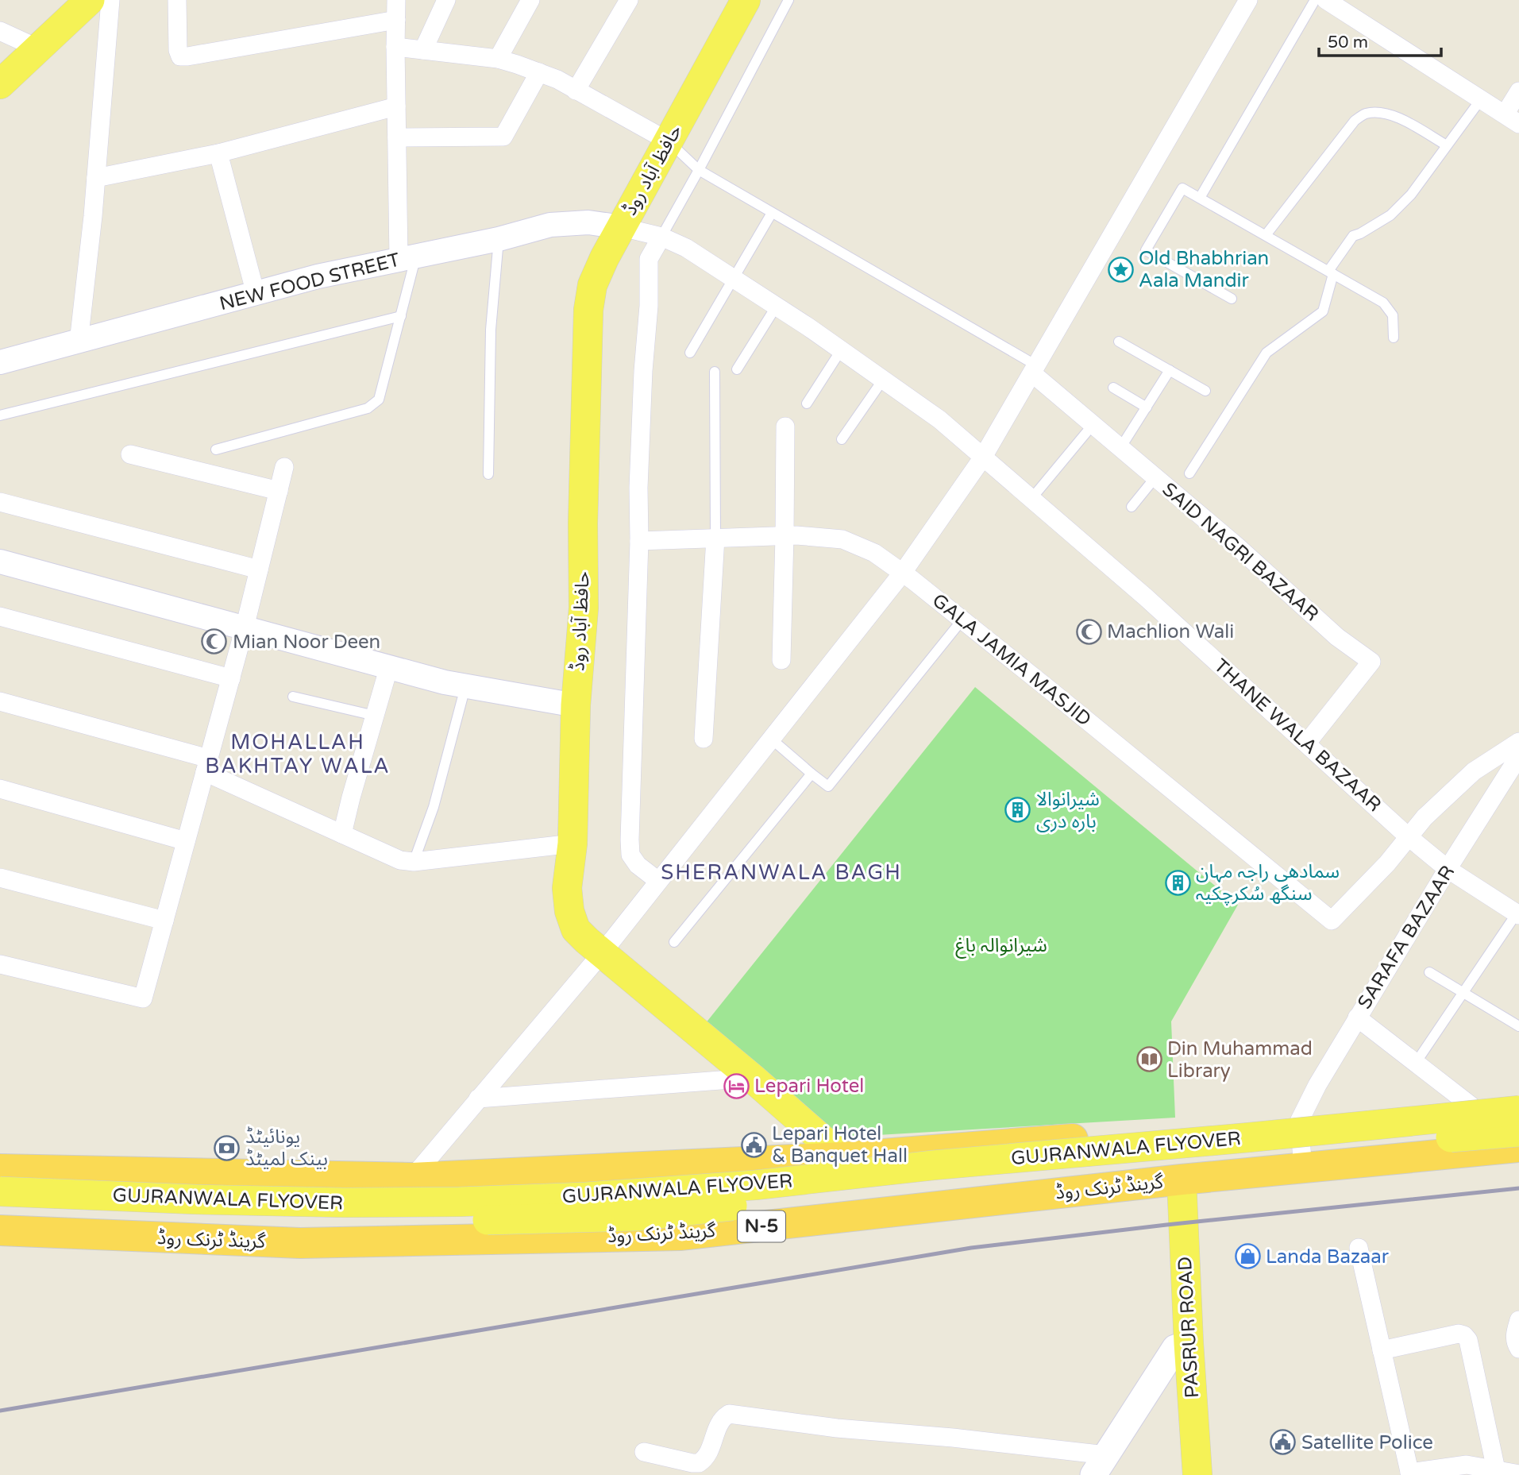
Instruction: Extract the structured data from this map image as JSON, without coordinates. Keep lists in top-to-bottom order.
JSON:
{
  "streets": {
    "highway": ["گرینڈ ٹرنک روڈ", "N-5"],
    "main road": ["حافظ آباد روڈ", "GUJRANWALA FLYOVER", "PASRUR ROAD"],
    "street": [
      "NEW FOOD STREET",
      "SAID NAGRI BAZAAR",
      "GALA JAMIA MASJID",
      "THANE WALA BAZAAR",
      "SARAFA BAZAAR"
    ]
  },
  "crossings": [
    ["حافظ آباد روڈ", "NEW FOOD STREET"],
    ["حافظ آباد روڈ", "THANE WALA BAZAAR"],
    ["NEW FOOD STREET", "THANE WALA BAZAAR"],
    ["SAID NAGRI BAZAAR", "THANE WALA BAZAAR"],
    ["GALA JAMIA MASJID", "THANE WALA BAZAAR"],
    ["THANE WALA BAZAAR", "SARAFA BAZAAR"],
    ["گرینڈ ٹرنک روڈ", "PASRUR ROAD"]
  ],
  "districts": ["MOHALLAH BAKHTAY WALA", "SHERANWALA BAGH"],
  "parks": ["شیرانوالہ باغ"],
  "places": {
    "place": ["Old Bhabhrian Aala Mandir"],
    "mosque": ["Machlion Wali", "Mian Noor Deen"],
    "building": ["شیرانوالا بارہ دری", "سمادھی راجہ مہان سنگھ سُکرچکیہ"],
    "library": ["Din Muhammad Library"],
    "hotel": ["Lepari Hotel"],
    "public building": ["Lepari Hotel & Banquet Hall", "Satellite Police"],
    "bank": ["یونائیٹڈ بینک لمیٹڈ"],
    "shop": ["Landa Bazaar"]
  },
  "scale_bar": "50 m"
}
